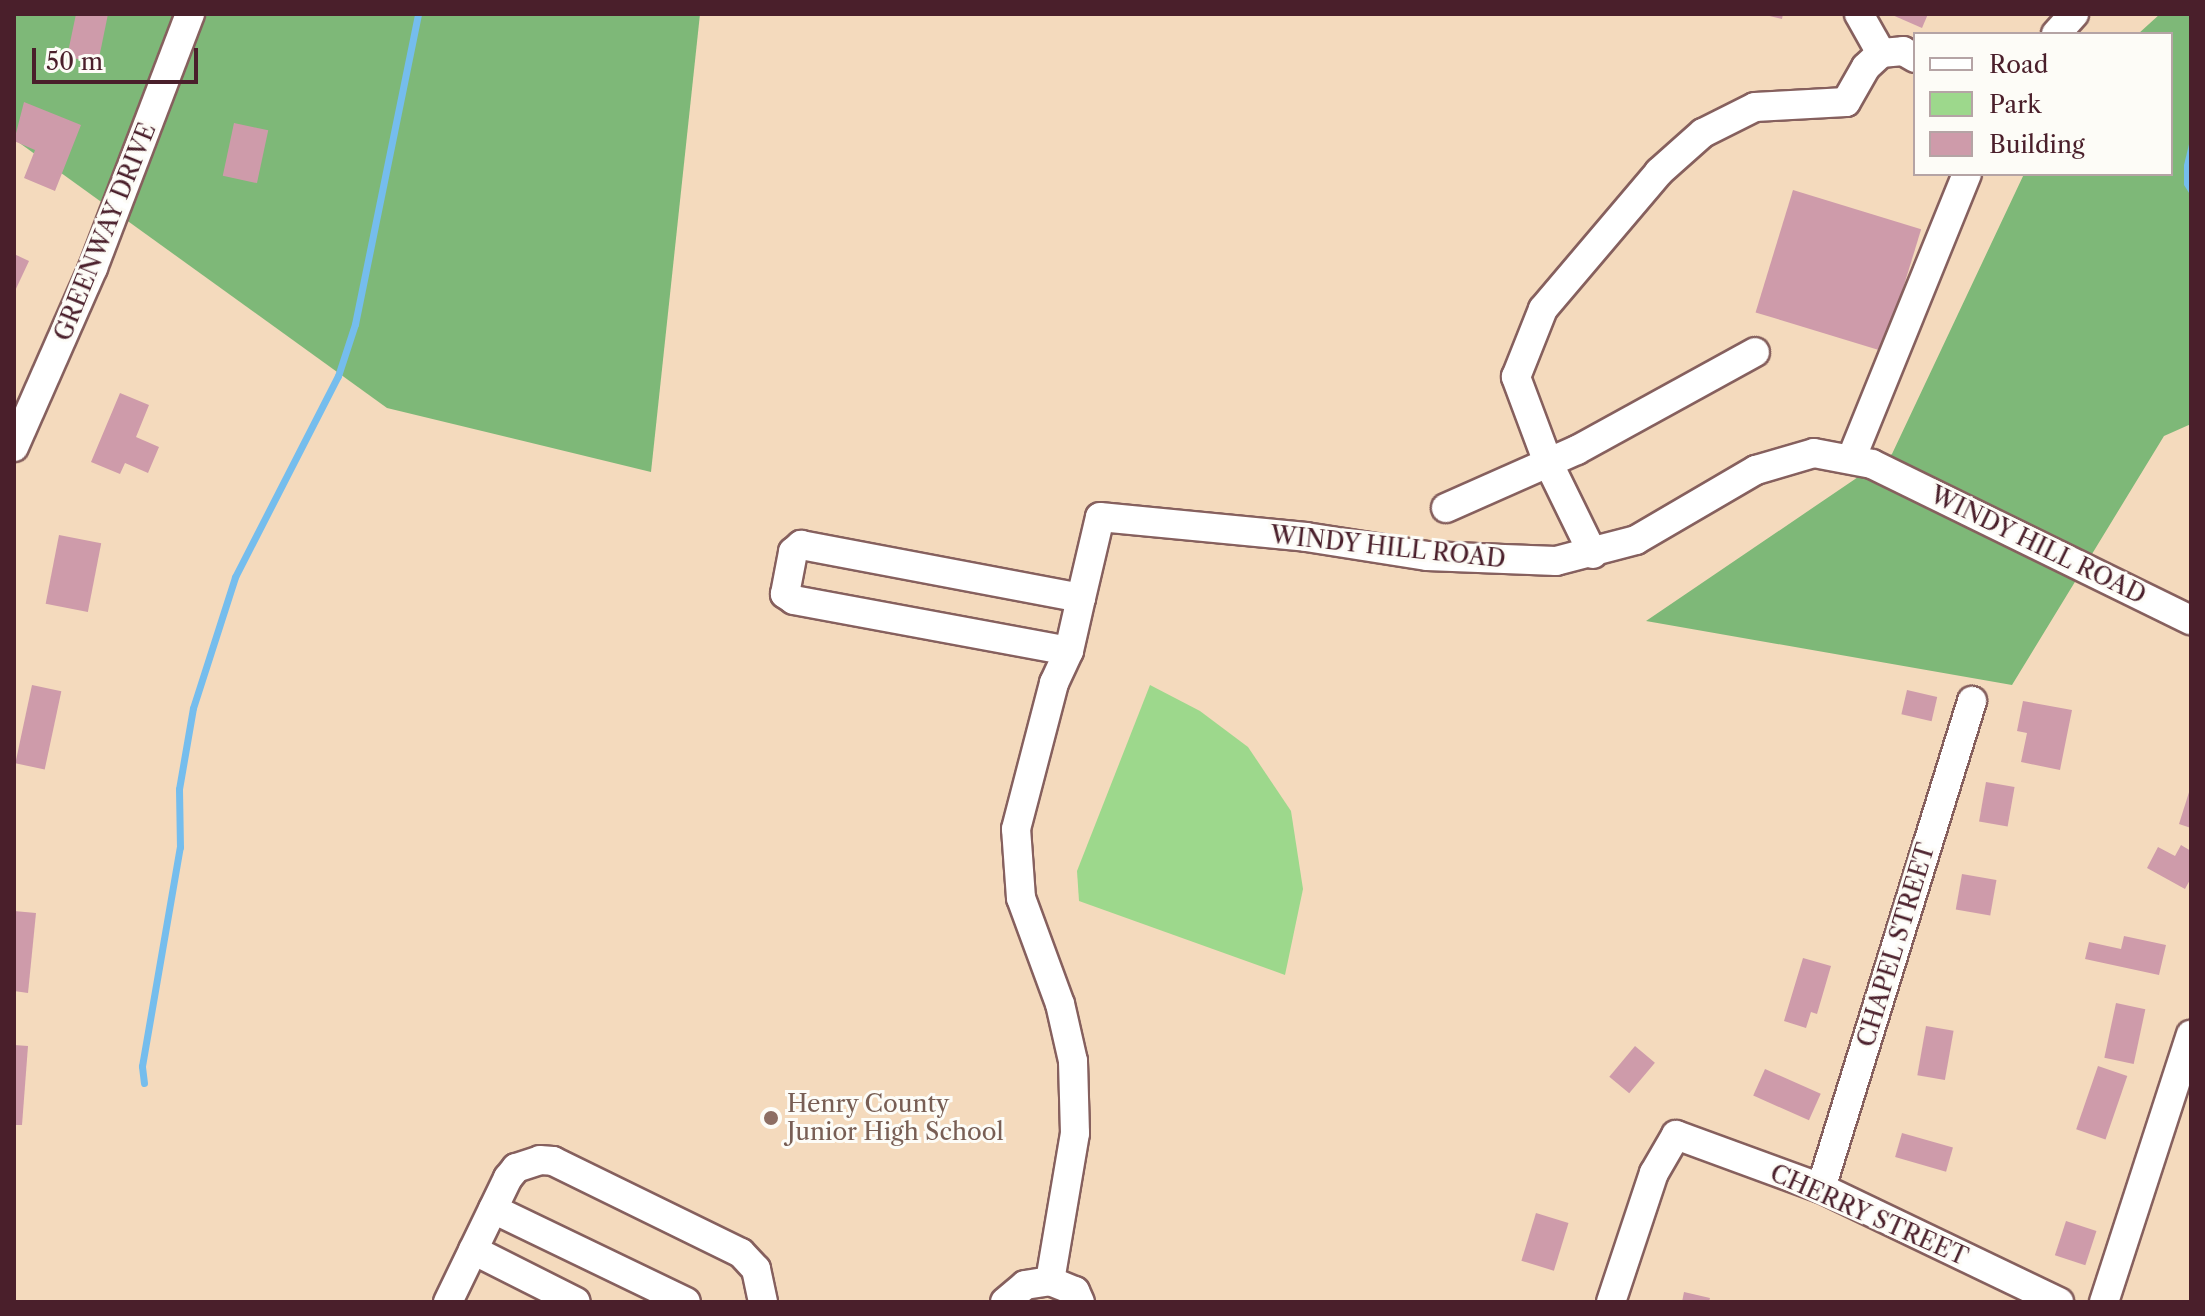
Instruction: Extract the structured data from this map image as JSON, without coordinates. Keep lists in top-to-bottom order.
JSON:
{
  "streets": {
    "street": [
      "GREENWAY DRIVE",
      "WINDY HILL ROAD",
      "CHAPEL STREET",
      "CHERRY STREET"
    ]
  },
  "crossings": [
    ["CHAPEL STREET", "CHERRY STREET"]
  ],
  "places": ["Henry County Junior High School"],
  "legend": ["Road", "Park", "Building"],
  "scale_bar": "50 m"
}
